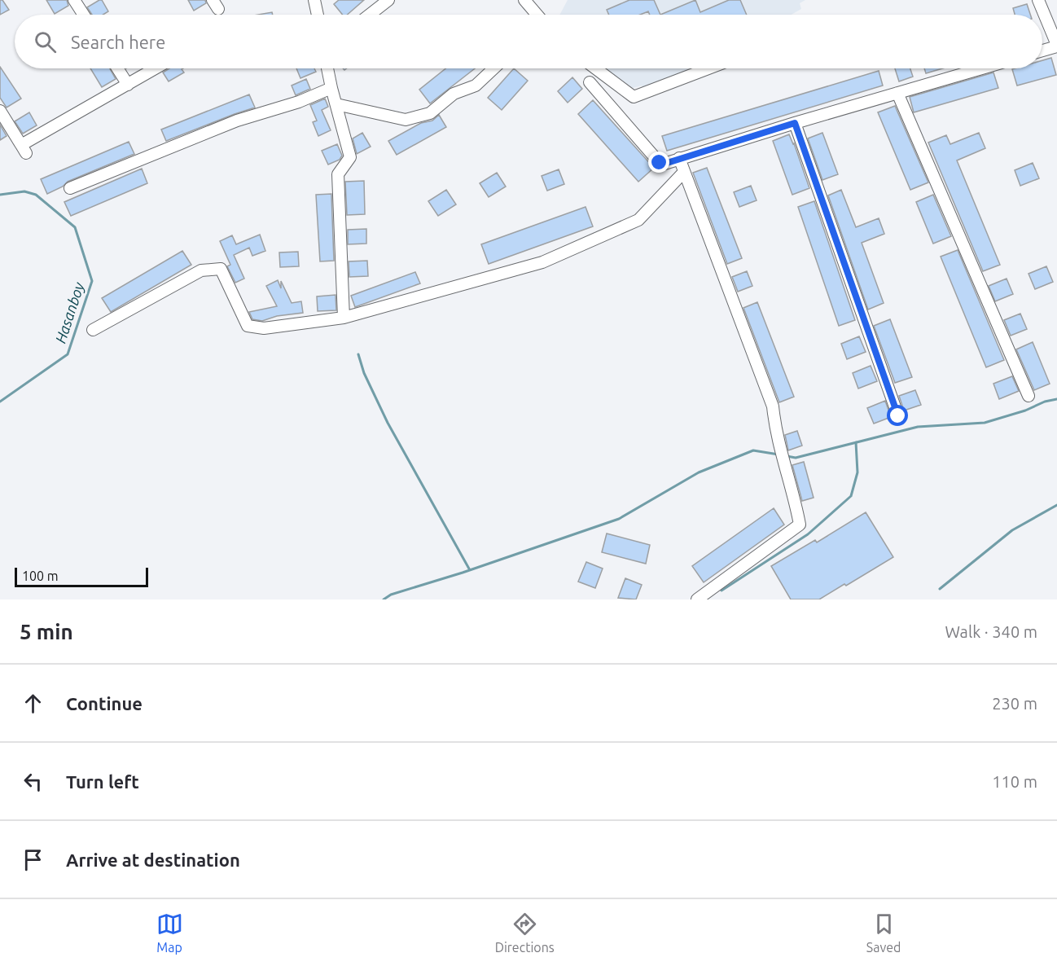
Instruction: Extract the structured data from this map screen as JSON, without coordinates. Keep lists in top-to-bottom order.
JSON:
{
  "water": ["Hasanboy"],
  "scale_bar": "100 m",
  "page": {
    "search": "Search here",
    "scale": "100 m",
    "heading": ["5 min", "Walk · 340 m"],
    "list": [
      ["Continue", "230 m"],
      ["Turn left", "110 m"],
      "Arrive at destination"
    ],
    "nav": ["Map", "Directions", "Saved"]
  }
}
